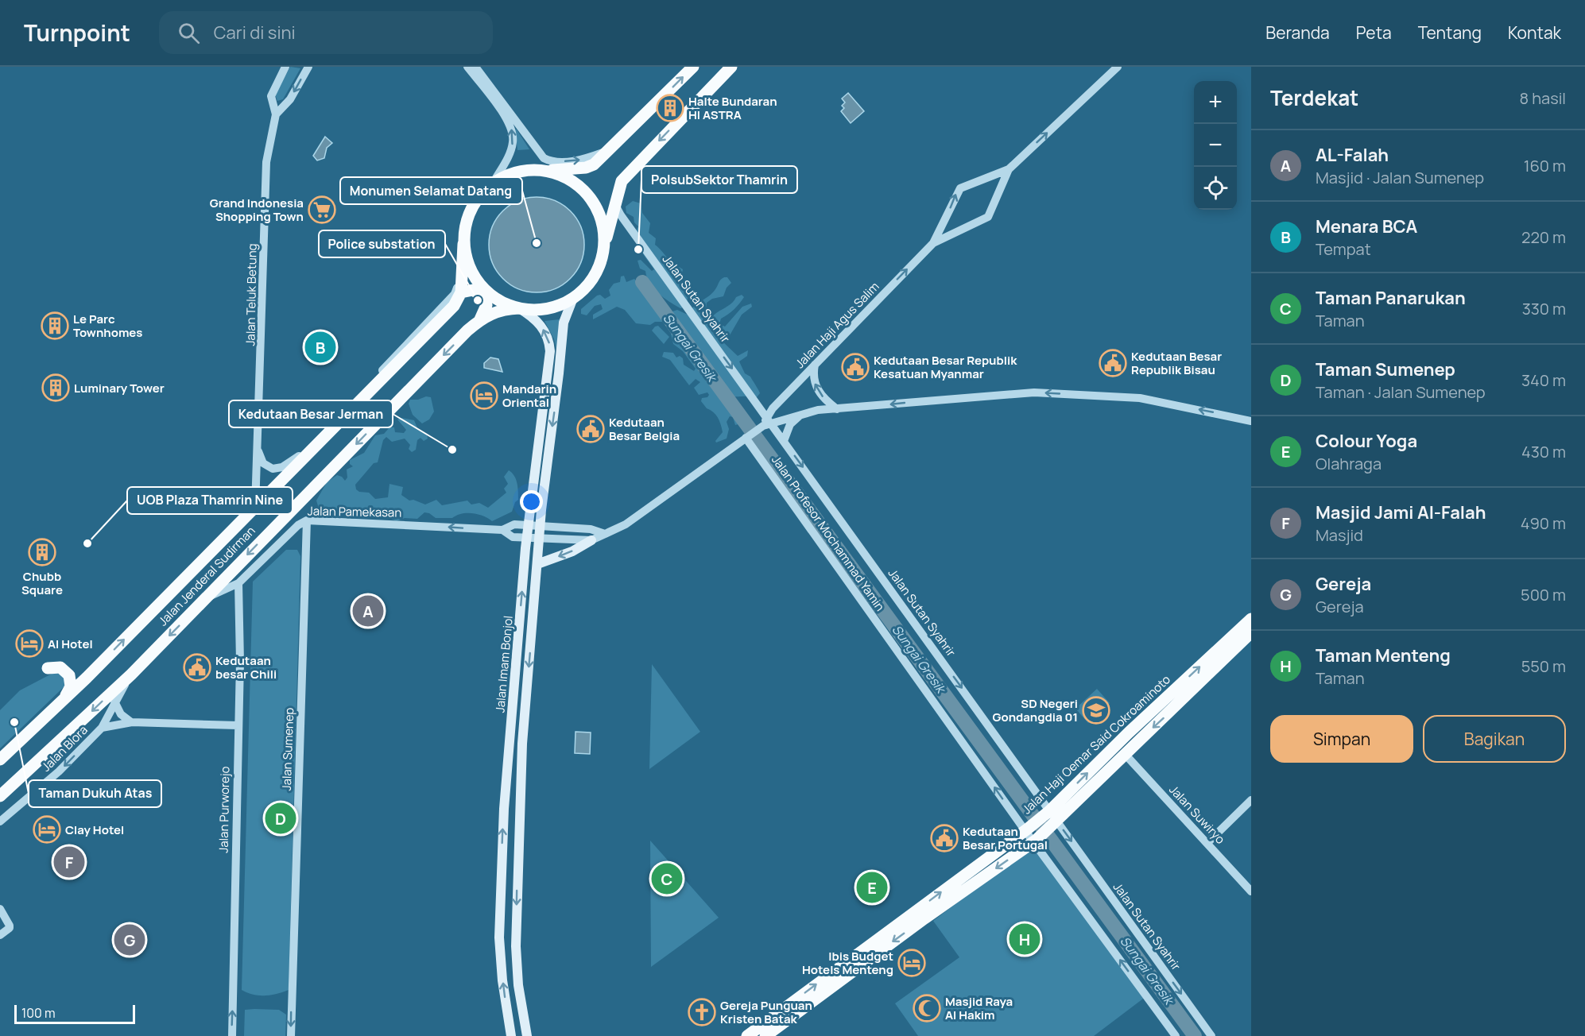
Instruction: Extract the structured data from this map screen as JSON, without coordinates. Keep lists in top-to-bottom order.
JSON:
{
  "streets": {
    "main road": ["Jalan Jenderal Sudirman", "Jalan Imam Bonjol", "Jalan Haji Oemar Said Cokroaminoto"],
    "street": [
      "Jalan Teluk Betung",
      "Jalan Sutan Syahrir",
      "Jalan Haji Agus Salim",
      "Jalan Pamekasan",
      "Jalan Profesor Mochammad Yamin",
      "Jalan Blora",
      "Jalan Sumenep",
      "Jalan Purworejo",
      "Jalan Suwiryo"
    ]
  },
  "crossings": [
    ["Jalan Teluk Betung", "Jalan Jenderal Sudirman"],
    ["Jalan Sutan Syahrir", "Jalan Haji Agus Salim"],
    ["Jalan Sutan Syahrir", "Jalan Haji Oemar Said Cokroaminoto"],
    ["Jalan Haji Agus Salim", "Jalan Pamekasan"],
    ["Jalan Haji Agus Salim", "Jalan Profesor Mochammad Yamin"],
    ["Jalan Haji Agus Salim", "Jalan Imam Bonjol"],
    ["Jalan Pamekasan", "Jalan Jenderal Sudirman"],
    ["Jalan Pamekasan", "Jalan Imam Bonjol"],
    ["Jalan Pamekasan", "Jalan Sumenep"],
    ["Jalan Pamekasan", "Jalan Purworejo"],
    ["Jalan Profesor Mochammad Yamin", "Jalan Haji Oemar Said Cokroaminoto"],
    ["Jalan Jenderal Sudirman", "Jalan Imam Bonjol"],
    ["Jalan Jenderal Sudirman", "Jalan Blora"],
    ["Jalan Blora", "Jalan Purworejo"]
  ],
  "one_way": [
    "Jalan Sutan Syahrir",
    "Jalan Haji Agus Salim",
    "Jalan Pamekasan",
    "Jalan Profesor Mochammad Yamin",
    "Jalan Blora",
    "Jalan Sumenep",
    "Jalan Purworejo"
  ],
  "water": ["Sungai Gresik"],
  "places": {
    "building": [
      "Halte Bundaran HI ASTRA",
      "Le Parc Townhomes",
      "Luminary Tower",
      "Chubb Square"
    ],
    "supermarket": ["Grand Indonesia Shopping Town"],
    "other": [
      "Monumen Selamat Datang",
      "PolsubSektor Thamrin",
      "Police substation",
      "Kedutaan Besar Jerman",
      "UOB Plaza Thamrin Nine",
      "Taman Dukuh Atas"
    ],
    "public building": [
      "Kedutaan Besar Republik Bisau",
      "Kedutaan Besar Republik Kesatuan Myanmar",
      "Kedutaan Besar Belgia",
      "Kedutaan besar Chili",
      "Kedutaan Besar Portugal"
    ],
    "hotel": [
      "Mandarin Oriental",
      "AI Hotel",
      "Clay Hotel",
      "Ibis Budget Hotels Menteng"
    ],
    "school or university": ["SD Negeri Gondangdia 01"],
    "mosque": ["Masjid Raya Al Hakim"],
    "church": ["Gereja Punguan Kristen Batak"]
  },
  "scale_bar": "100 m",
  "page": {
    "header": "Turnpoint",
    "search": "Cari di sini",
    "nav": [
      "Beranda",
      "Peta",
      "Tentang",
      "Kontak"
    ],
    "heading": ["Terdekat", "8 hasil"],
    "map_buttons": ["+", "−"],
    "list": [
      {
        "mark": "A",
        "name": "AL-Falah",
        "note": "Masjid · Jalan Sumenep",
        "value": "160 m"
      },
      {
        "mark": "B",
        "name": "Menara BCA",
        "note": "Tempat",
        "value": "220 m"
      },
      {
        "mark": "C",
        "name": "Taman Panarukan",
        "note": "Taman",
        "value": "330 m"
      },
      {
        "mark": "D",
        "name": "Taman Sumenep",
        "note": "Taman · Jalan Sumenep",
        "value": "340 m"
      },
      {
        "mark": "E",
        "name": "Colour Yoga",
        "note": "Olahraga",
        "value": "430 m"
      },
      {
        "mark": "F",
        "name": "Masjid Jami Al-Falah",
        "note": "Masjid",
        "value": "490 m"
      },
      {
        "mark": "G",
        "name": "Gereja",
        "note": "Gereja",
        "value": "500 m"
      },
      {
        "mark": "H",
        "name": "Taman Menteng",
        "note": "Taman",
        "value": "550 m"
      }
    ],
    "pins": [
      "B",
      "A",
      "D",
      "F",
      "C",
      "E",
      "H",
      "G"
    ],
    "buttons": ["Simpan", "Bagikan"],
    "scale": "100 m"
  }
}
